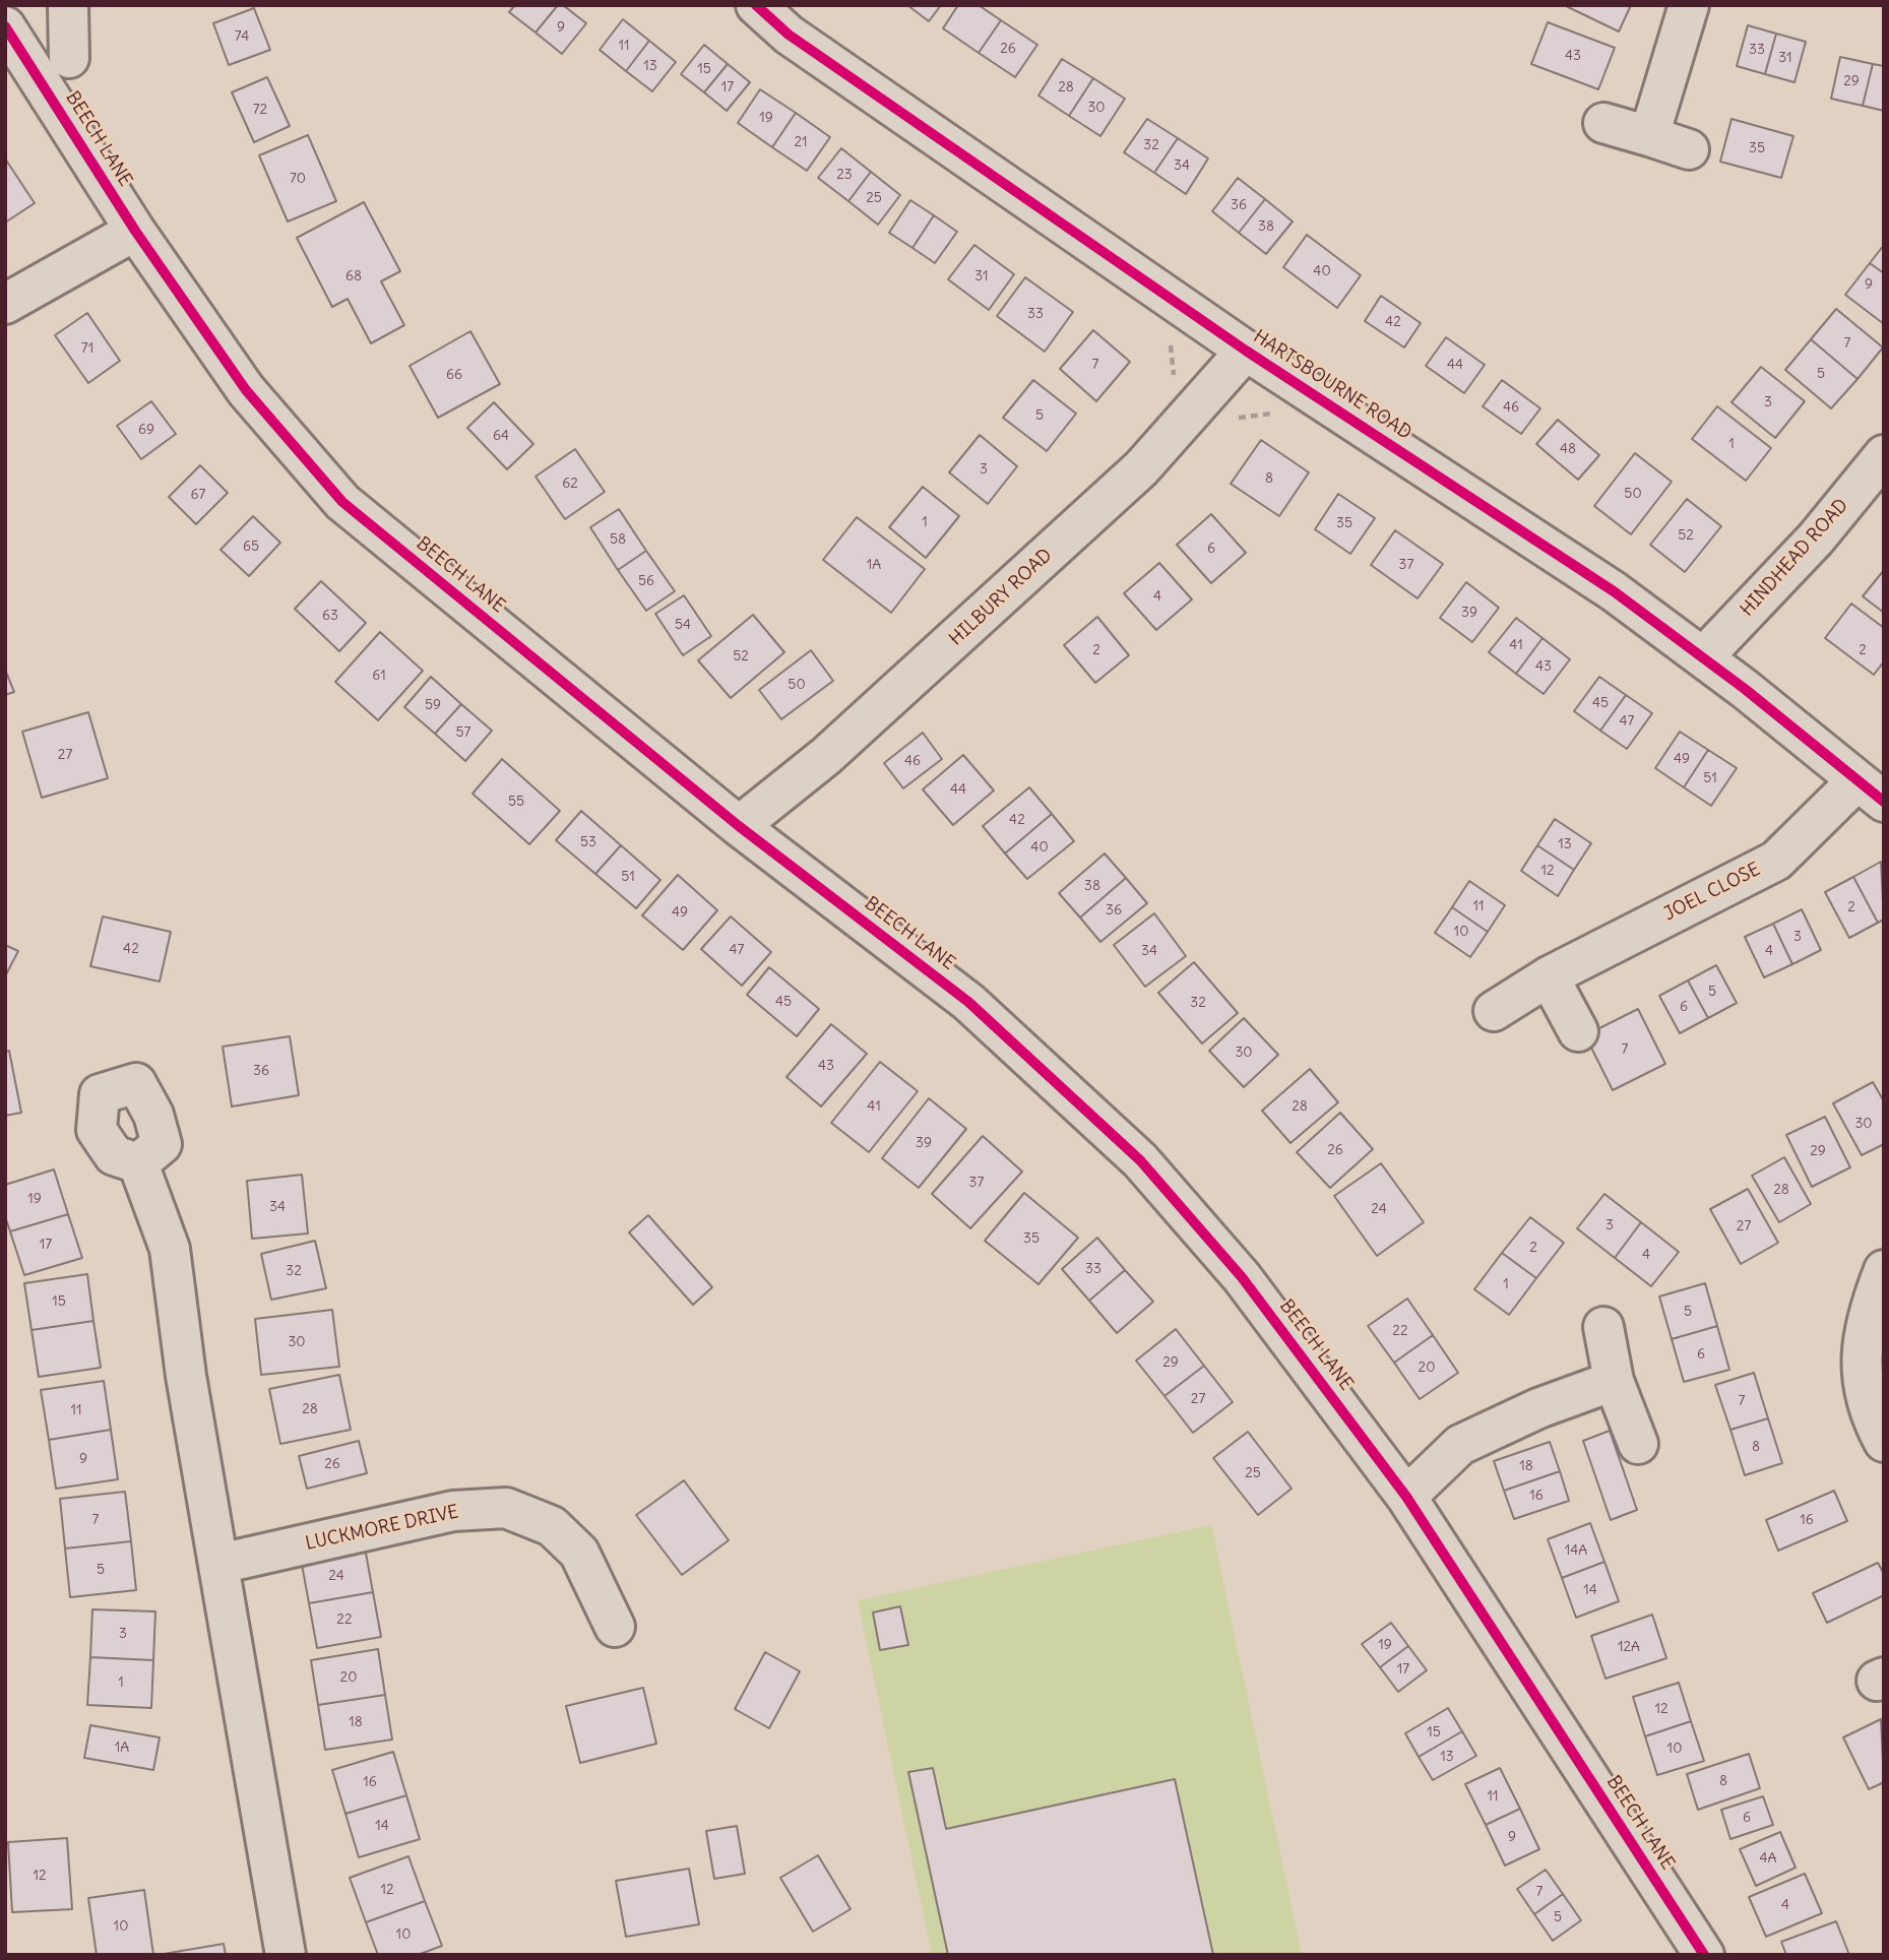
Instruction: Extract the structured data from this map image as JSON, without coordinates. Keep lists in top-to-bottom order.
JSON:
{
  "streets": {
    "street": [
      "BEECH LANE",
      "HARTSBOURNE ROAD",
      "HINDHEAD ROAD",
      "HILBURY ROAD",
      "JOEL CLOSE",
      "LUCKMORE DRIVE"
    ]
  },
  "crossings": [
    ["BEECH LANE", "HILBURY ROAD"],
    ["HARTSBOURNE ROAD", "HINDHEAD ROAD"],
    ["HARTSBOURNE ROAD", "HILBURY ROAD"],
    ["HARTSBOURNE ROAD", "JOEL CLOSE"]
  ],
  "house_numbers": [
    "9",
    "74",
    "11",
    "26",
    "33",
    "43",
    "31",
    "13",
    "15",
    "29",
    "17",
    "28",
    "30",
    "72",
    "19",
    "21",
    "32",
    "35",
    "34",
    "23",
    "70",
    "25",
    "36",
    "38",
    "40",
    "68",
    "31",
    "9",
    "33",
    "42",
    "7",
    "71",
    "7",
    "44",
    "5",
    "66",
    "3",
    "46",
    "5",
    "69",
    "64",
    "1",
    "48",
    "3",
    "8",
    "62",
    "50",
    "67",
    "1",
    "35",
    "52",
    "58",
    "65",
    "6",
    "1A",
    "37",
    "56",
    "4",
    "39",
    "63",
    "54",
    "41",
    "2",
    "2",
    "52",
    "43",
    "61",
    "50",
    "45",
    "59",
    "47",
    "57",
    "27",
    "49",
    "46",
    "51",
    "44",
    "55",
    "42",
    "53",
    "13",
    "40",
    "12",
    "51",
    "38",
    "11",
    "2",
    "36",
    "49",
    "10",
    "3",
    "42",
    "47",
    "34",
    "4",
    "5",
    "45",
    "32",
    "6",
    "7",
    "30",
    "43",
    "36",
    "41",
    "28",
    "30",
    "39",
    "26",
    "29",
    "37",
    "28",
    "19",
    "34",
    "24",
    "3",
    "27",
    "35",
    "17",
    "2",
    "4",
    "33",
    "32",
    "1",
    "15",
    "5",
    "22",
    "30",
    "6",
    "29",
    "20",
    "27",
    "7",
    "28",
    "11",
    "8",
    "9",
    "26",
    "18",
    "25",
    "16",
    "7",
    "16",
    "14A",
    "5",
    "24",
    "14",
    "22",
    "3",
    "19",
    "12A",
    "17",
    "20",
    "1",
    "12",
    "18",
    "15",
    "1A",
    "10",
    "13",
    "8",
    "16",
    "11",
    "6",
    "14",
    "9",
    "4A",
    "12",
    "12",
    "7",
    "4",
    "5",
    "10",
    "10"
  ]
}
